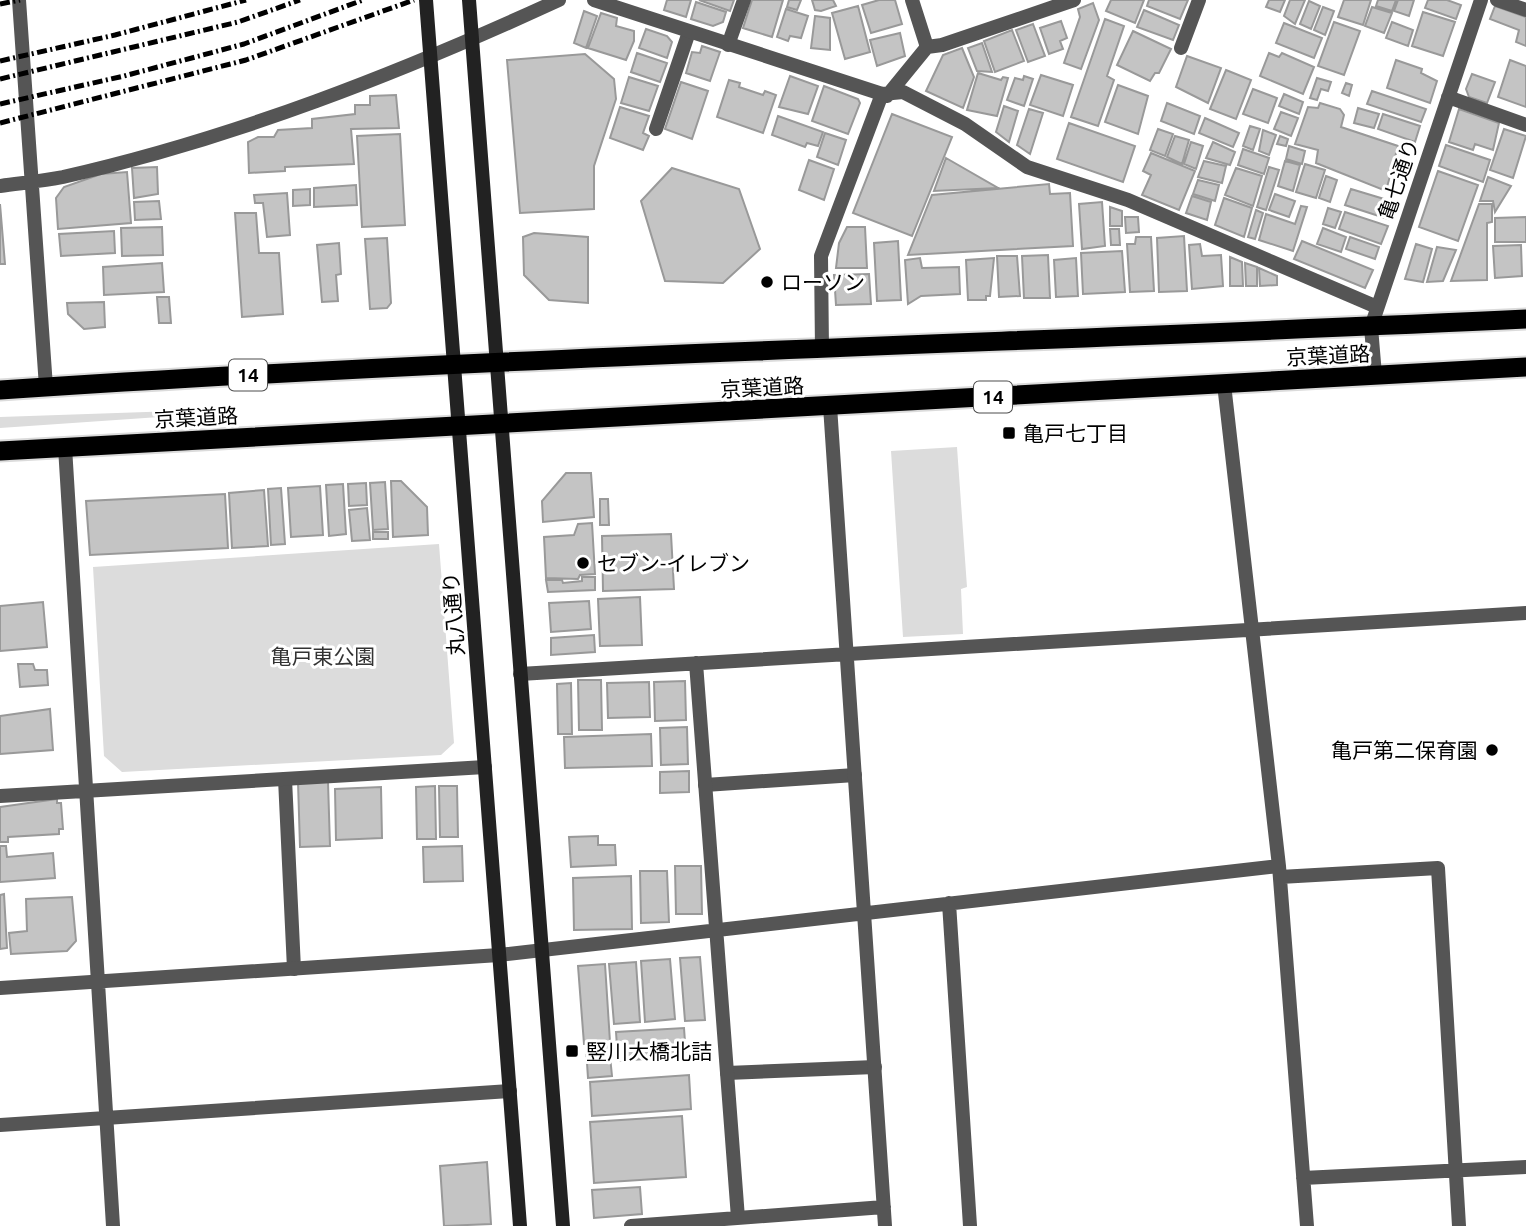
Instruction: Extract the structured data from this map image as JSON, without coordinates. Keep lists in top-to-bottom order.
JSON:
{
  "streets": {
    "highway": ["京葉道路", "14"],
    "main road": ["丸八通り"],
    "street": ["亀七通り"]
  },
  "crossings": [
    ["亀七通り", "京葉道路"],
    ["京葉道路", "丸八通り"]
  ],
  "parks": ["亀戸東公園"],
  "places": {
    "other": ["ローソン", "セブン-イレブン", "亀戸第二保育園"],
    "transit": ["亀戸七丁目", "竪川大橋北詰"]
  }
}
